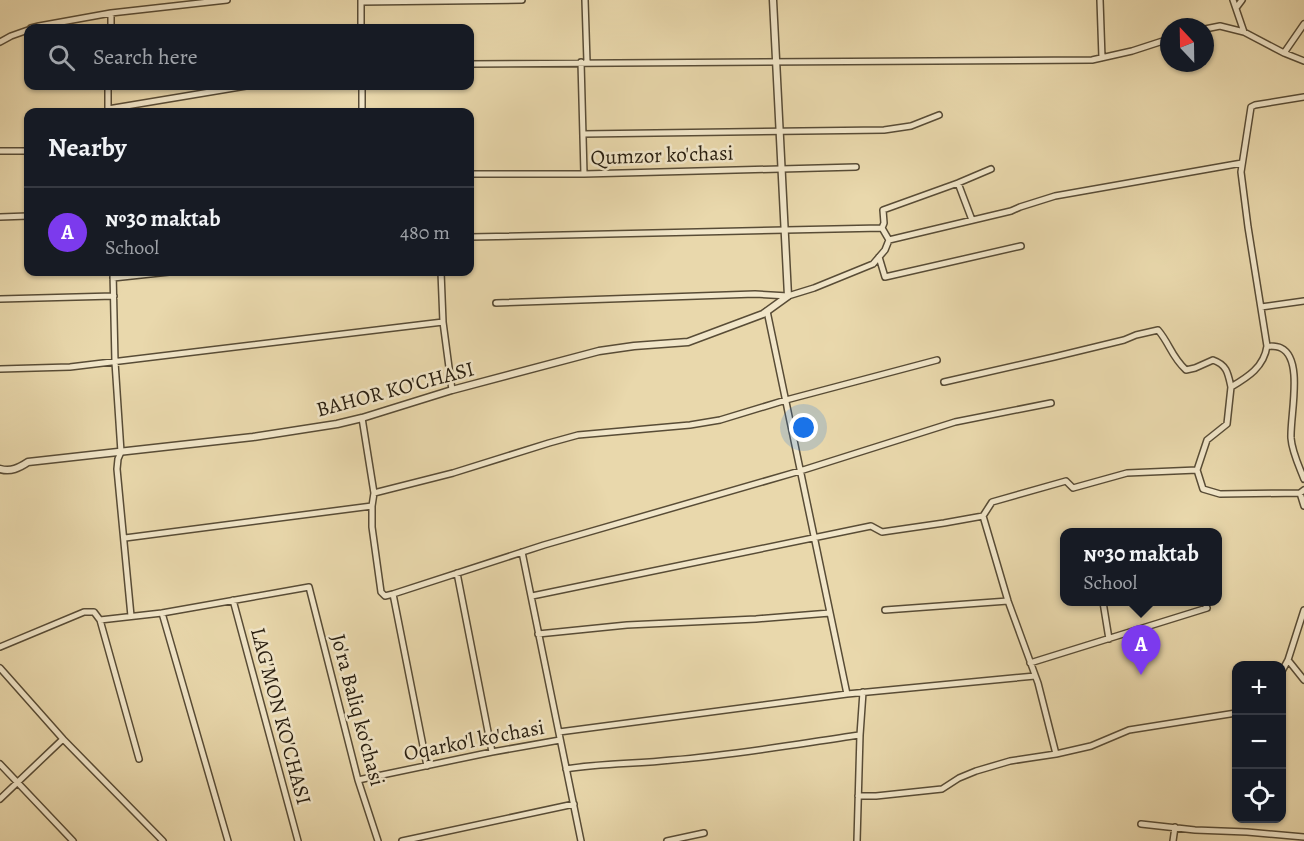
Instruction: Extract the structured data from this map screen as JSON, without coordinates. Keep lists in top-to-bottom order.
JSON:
{
  "streets": {
    "street": [
      "Qumzor ko'chasi",
      "BAHOR KO'CHASI",
      "Jo'ra Baliq ko'chasi",
      "LAG'MON KO'CHASI",
      "Oqarko'l ko'chasi"
    ]
  },
  "crossings": [
    ["Jo'ra Baliq ko'chasi", "LAG'MON KO'CHASI"],
    ["Jo'ra Baliq ko'chasi", "Oqarko'l ko'chasi"]
  ],
  "north": "top",
  "page": {
    "search": "Search here",
    "heading": "Nearby",
    "list": [
      {
        "mark": "A",
        "name": "№30 maktab",
        "note": "School",
        "value": "480 m"
      }
    ],
    "popup": ["№30 maktab", "School"],
    "pins": "A",
    "map_buttons": ["+", "−"]
  }
}
